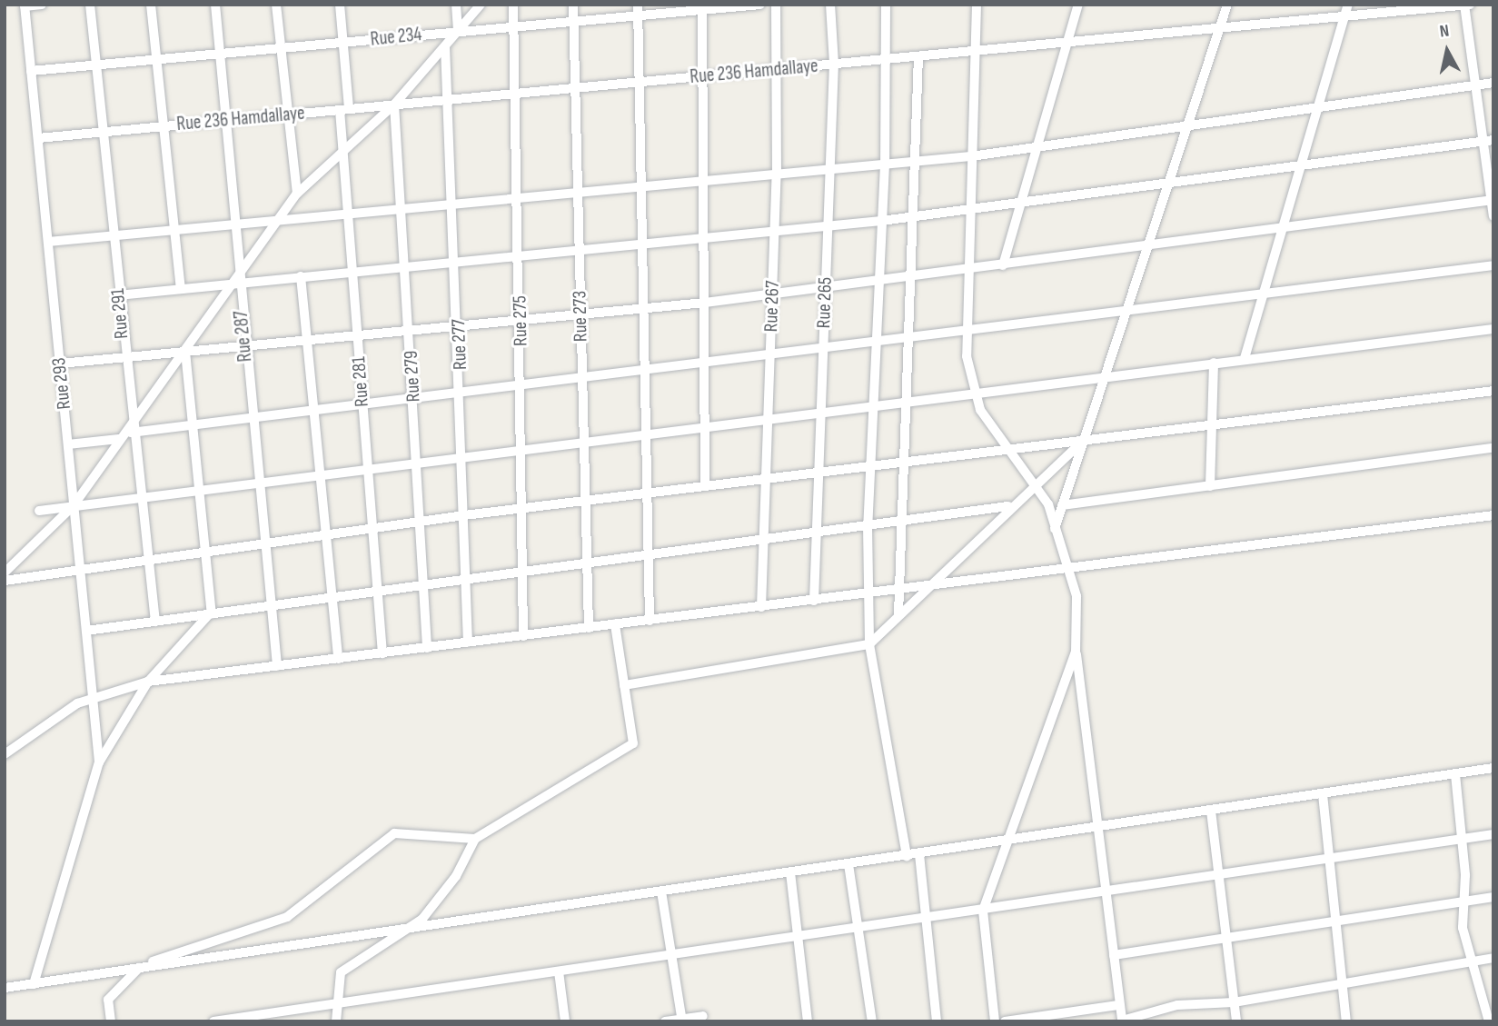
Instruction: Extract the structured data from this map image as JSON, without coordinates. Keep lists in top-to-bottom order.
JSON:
{
  "streets": {
    "street": [
      "Rue 234",
      "Rue 236 Hamdallaye",
      "Rue 265",
      "Rue 267",
      "Rue 291",
      "Rue 273",
      "Rue 275",
      "Rue 287",
      "Rue 277",
      "Rue 279",
      "Rue 281",
      "Rue 293"
    ]
  },
  "crossings": [
    ["Rue 234", "Rue 291"],
    ["Rue 234", "Rue 273"],
    ["Rue 234", "Rue 275"],
    ["Rue 234", "Rue 287"],
    ["Rue 234", "Rue 281"],
    ["Rue 234", "Rue 293"],
    ["Rue 236 Hamdallaye", "Rue 265"],
    ["Rue 236 Hamdallaye", "Rue 267"],
    ["Rue 236 Hamdallaye", "Rue 291"],
    ["Rue 236 Hamdallaye", "Rue 273"],
    ["Rue 236 Hamdallaye", "Rue 275"],
    ["Rue 236 Hamdallaye", "Rue 287"],
    ["Rue 236 Hamdallaye", "Rue 277"],
    ["Rue 236 Hamdallaye", "Rue 279"],
    ["Rue 236 Hamdallaye", "Rue 281"],
    ["Rue 236 Hamdallaye", "Rue 293"]
  ],
  "north": "top"
}
